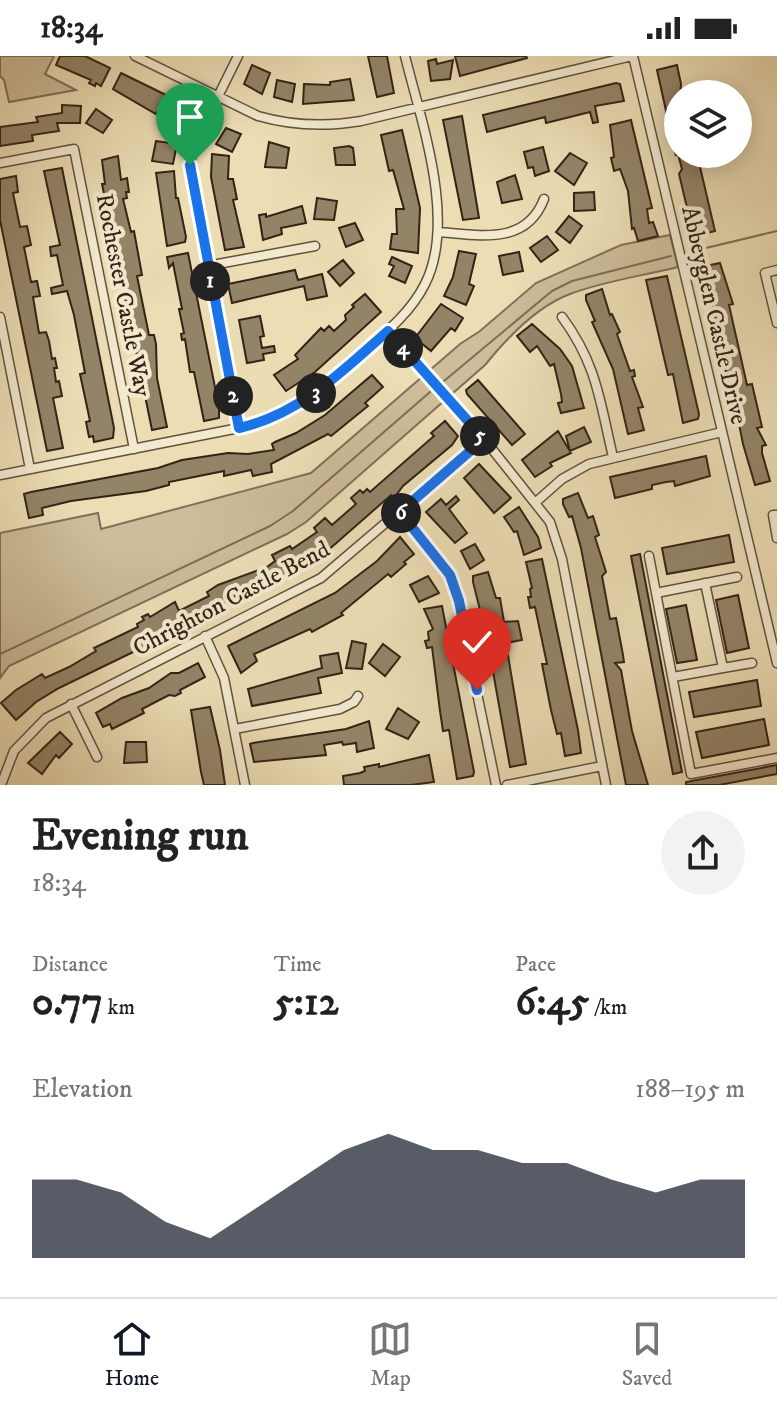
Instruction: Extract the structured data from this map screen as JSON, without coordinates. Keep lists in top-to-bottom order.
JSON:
{
  "streets": {
    "street": ["Rochester Castle Way", "Abbeyglen Castle Drive", "Chrighton Castle Bend"]
  },
  "page": {
    "status": "18:34",
    "pins": [
      "1",
      "4",
      "3",
      "2",
      "5",
      "6"
    ],
    "heading": ["Evening run", "18:34"],
    "stats": [
      ["Distance", "0.77 km"],
      ["Time", "5:12"],
      ["Pace", "6:45 /km"]
    ],
    "chart": ["Elevation", "188–195 m"],
    "tabs": ["Home", "Map", "Saved"]
  }
}
